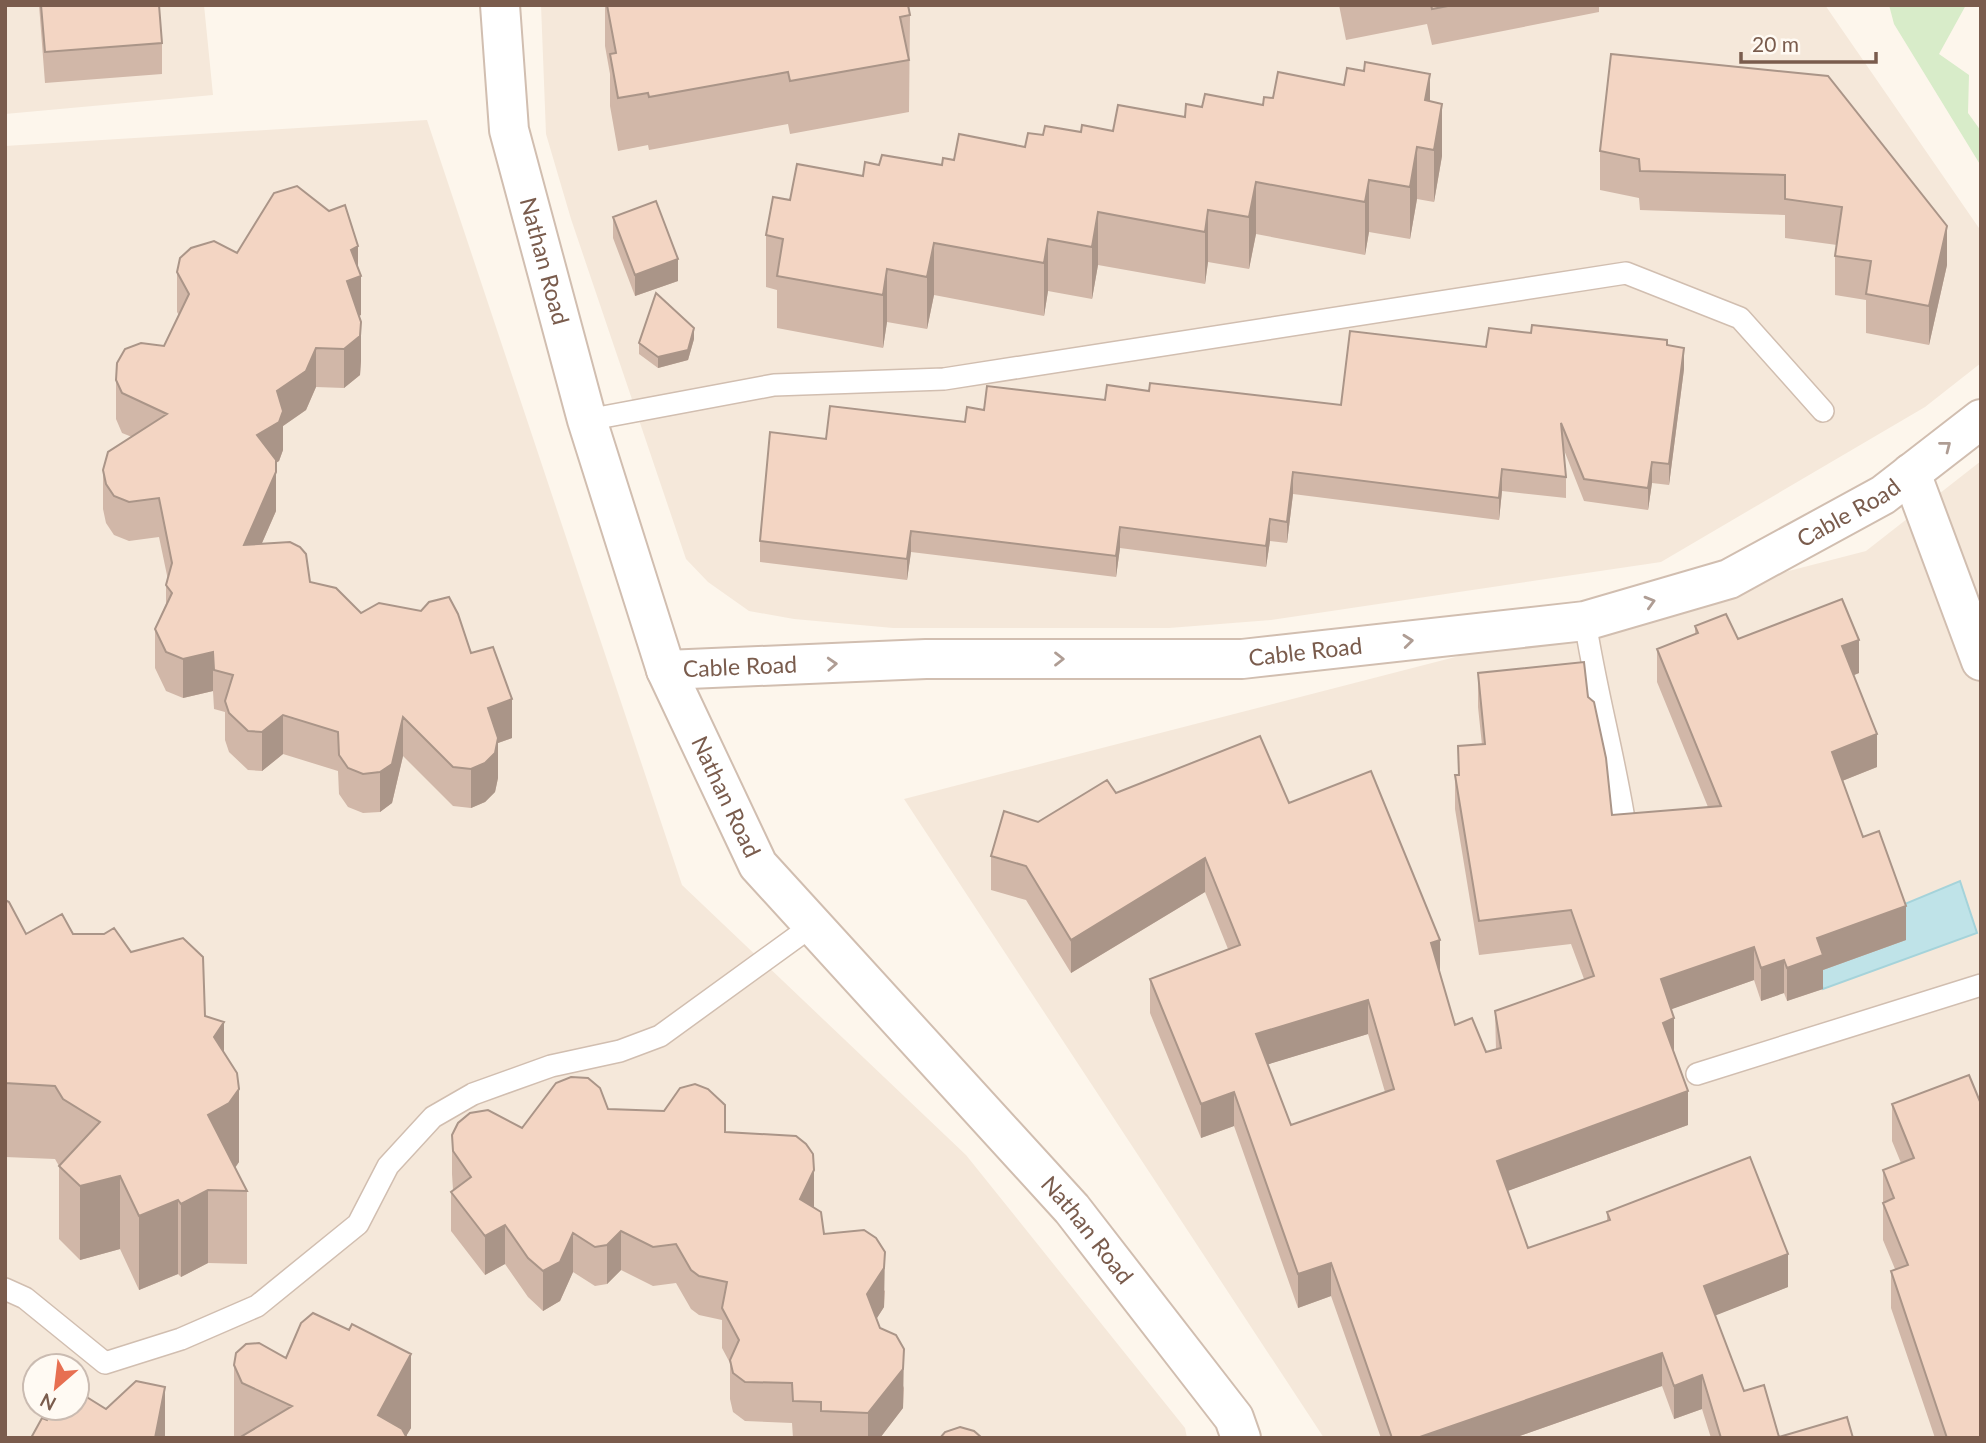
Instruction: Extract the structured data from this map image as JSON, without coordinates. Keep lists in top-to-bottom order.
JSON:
{
  "streets": {
    "street": ["Nathan Road", "Cable Road"]
  },
  "crossings": [
    ["Nathan Road", "Cable Road"]
  ],
  "one_way": ["Cable Road"],
  "scale_bar": "20 m",
  "north": "bottom left"
}
